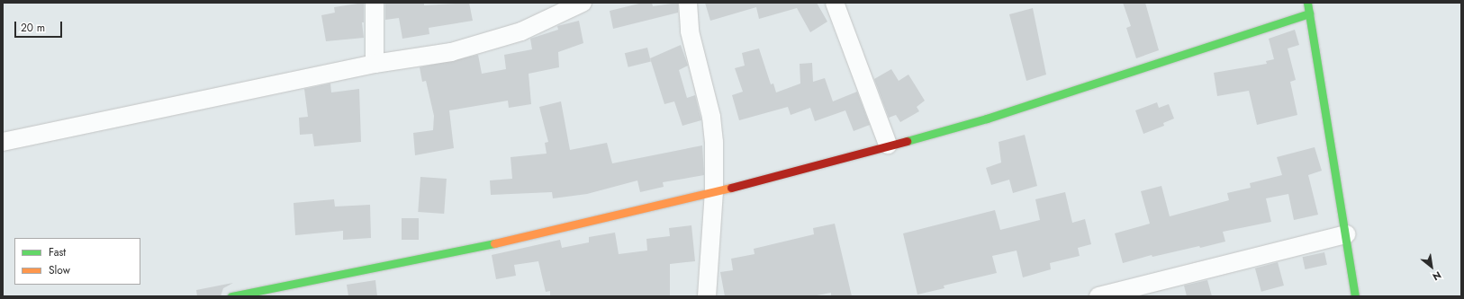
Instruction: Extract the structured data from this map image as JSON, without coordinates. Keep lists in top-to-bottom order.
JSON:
{
  "legend": ["Fast", "Slow"],
  "scale_bar": "20 m",
  "north": "bottom right"
}
